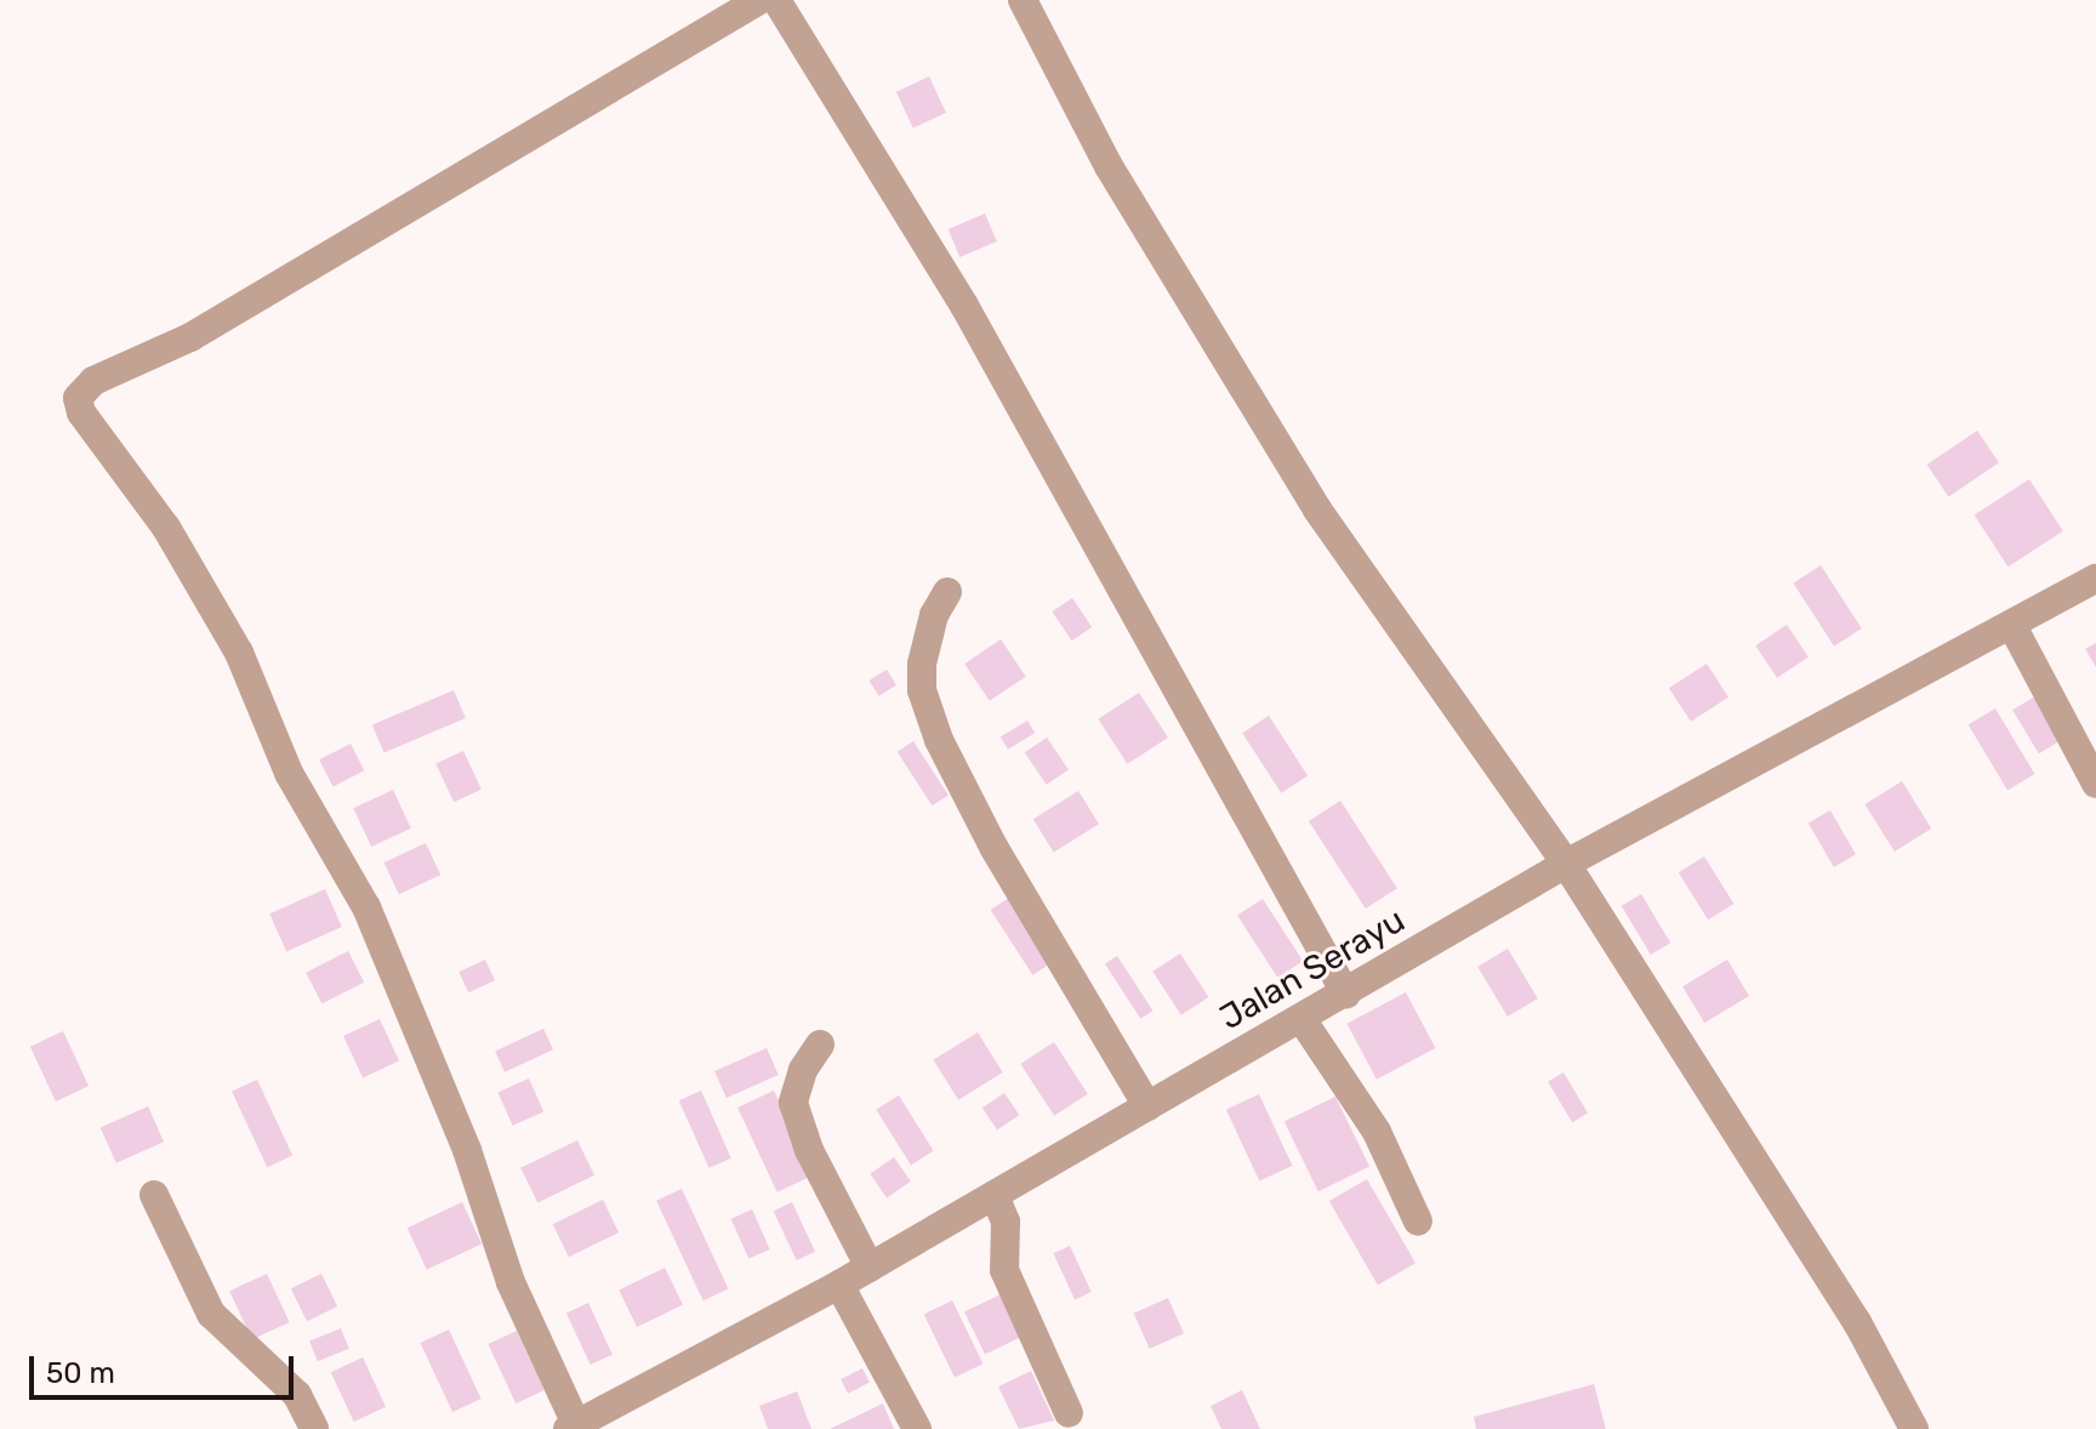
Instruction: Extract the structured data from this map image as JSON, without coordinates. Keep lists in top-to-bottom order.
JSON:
{
  "streets": {
    "street": ["Jalan Serayu"]
  },
  "scale_bar": "50 m"
}
